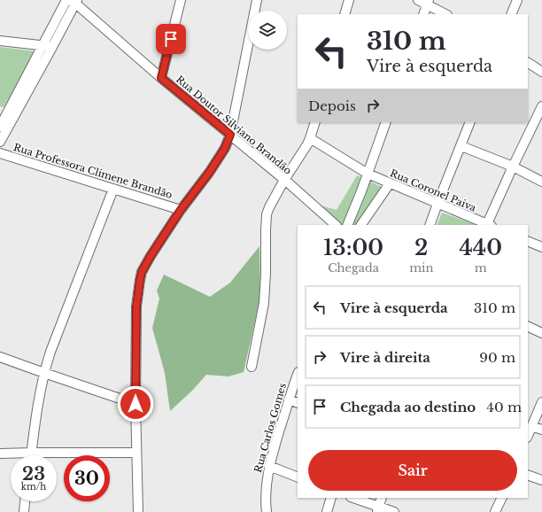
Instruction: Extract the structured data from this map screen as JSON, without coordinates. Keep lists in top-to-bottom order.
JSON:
{
  "streets": {
    "street": [
      "Rua Doutor Silviano Brandão",
      "Rua Professora Climene Brandão",
      "Rua Coronel Paiva",
      "Rua Carlos Gomes"
    ]
  },
  "page": {
    "turn": ["310 m", "Vire à esquerda"],
    "then": "Depois",
    "eta": [
      "13:00",
      "Chegada",
      "2",
      "min",
      "440",
      "m"
    ],
    "list": [
      {
        "name": "Vire à esquerda",
        "value": "310 m"
      },
      {
        "name": "Vire à direita",
        "value": "90 m"
      },
      {
        "name": "Chegada ao destino",
        "value": "40 m"
      }
    ],
    "buttons": "Sair",
    "speed": "23 km/h",
    "limit": "30"
  }
}
